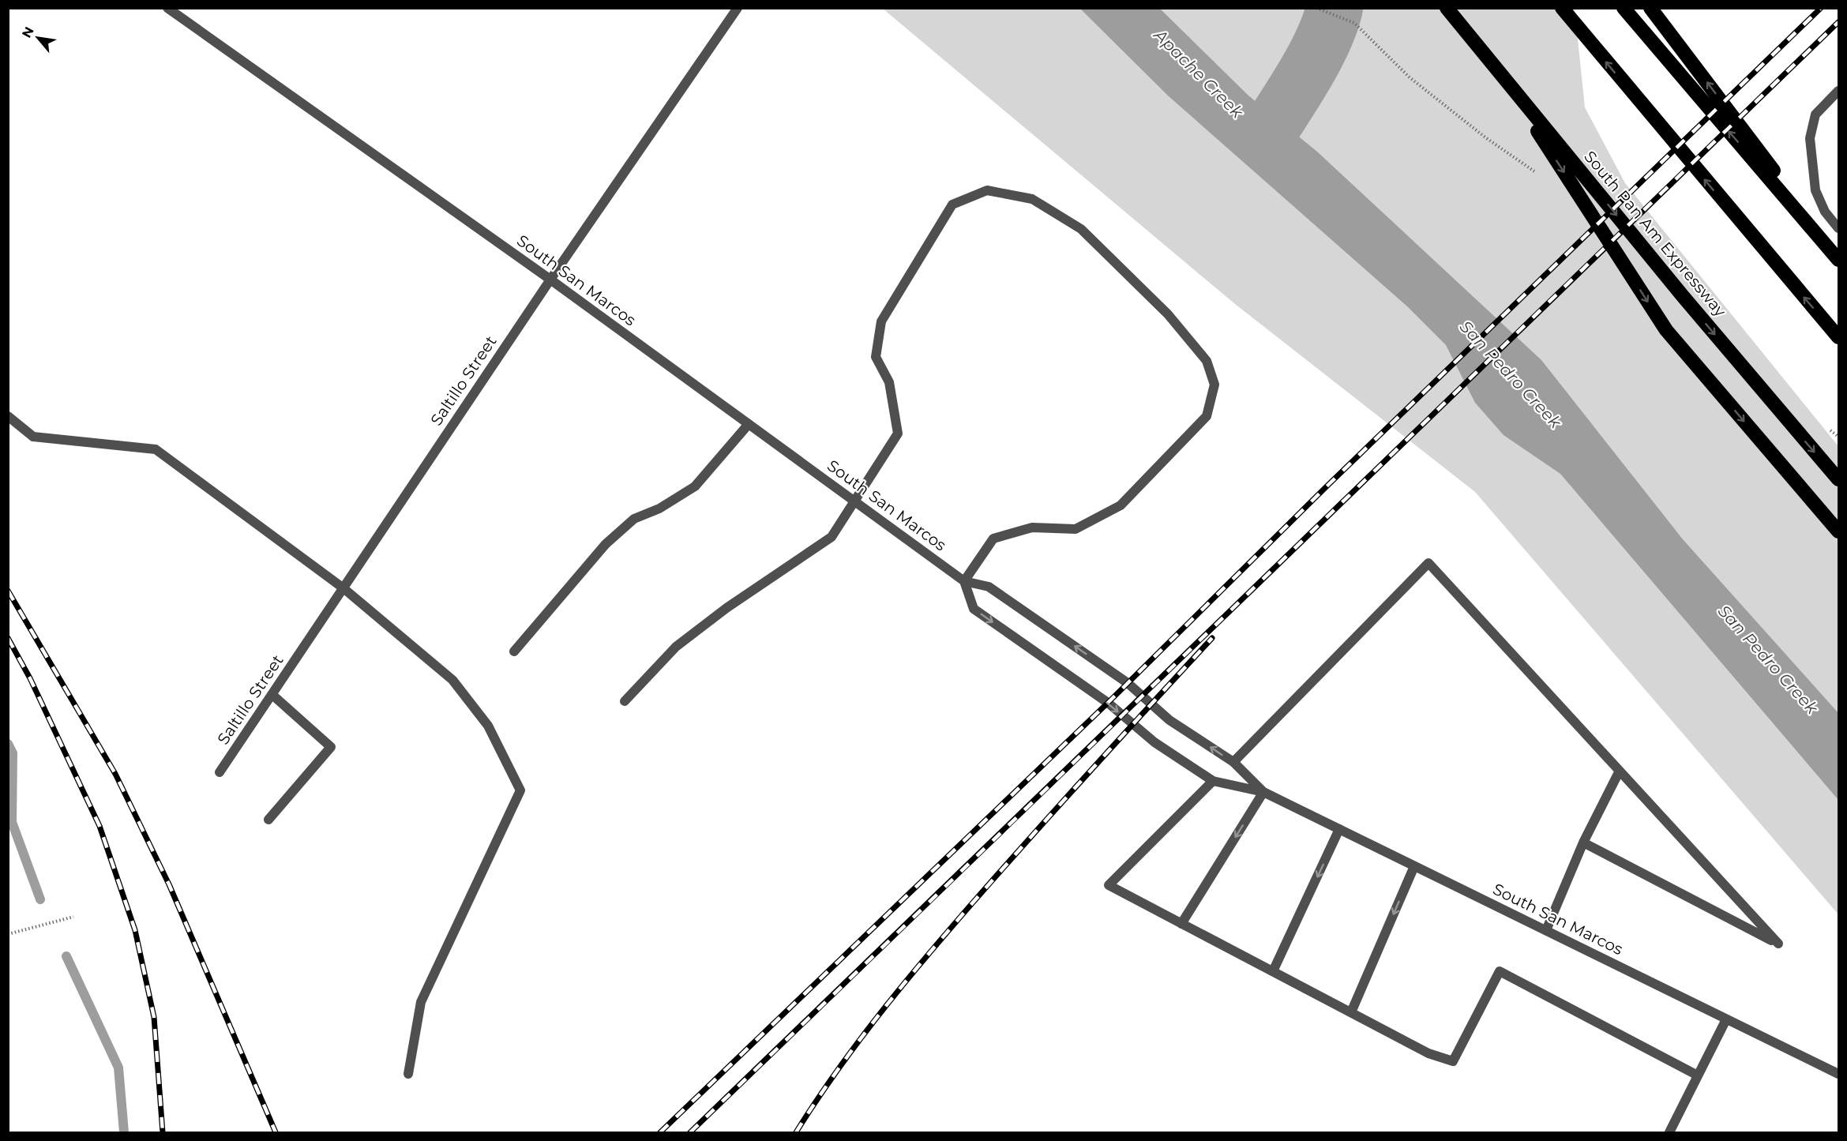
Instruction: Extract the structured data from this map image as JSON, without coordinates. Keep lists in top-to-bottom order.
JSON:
{
  "streets": {
    "highway": ["South Pan Am Expressway"],
    "street": ["South San Marcos", "Saltillo Street"]
  },
  "crossings": [
    ["South San Marcos", "Saltillo Street"]
  ],
  "water": ["Apache Creek", "San Pedro Creek"],
  "north": "top left"
}
